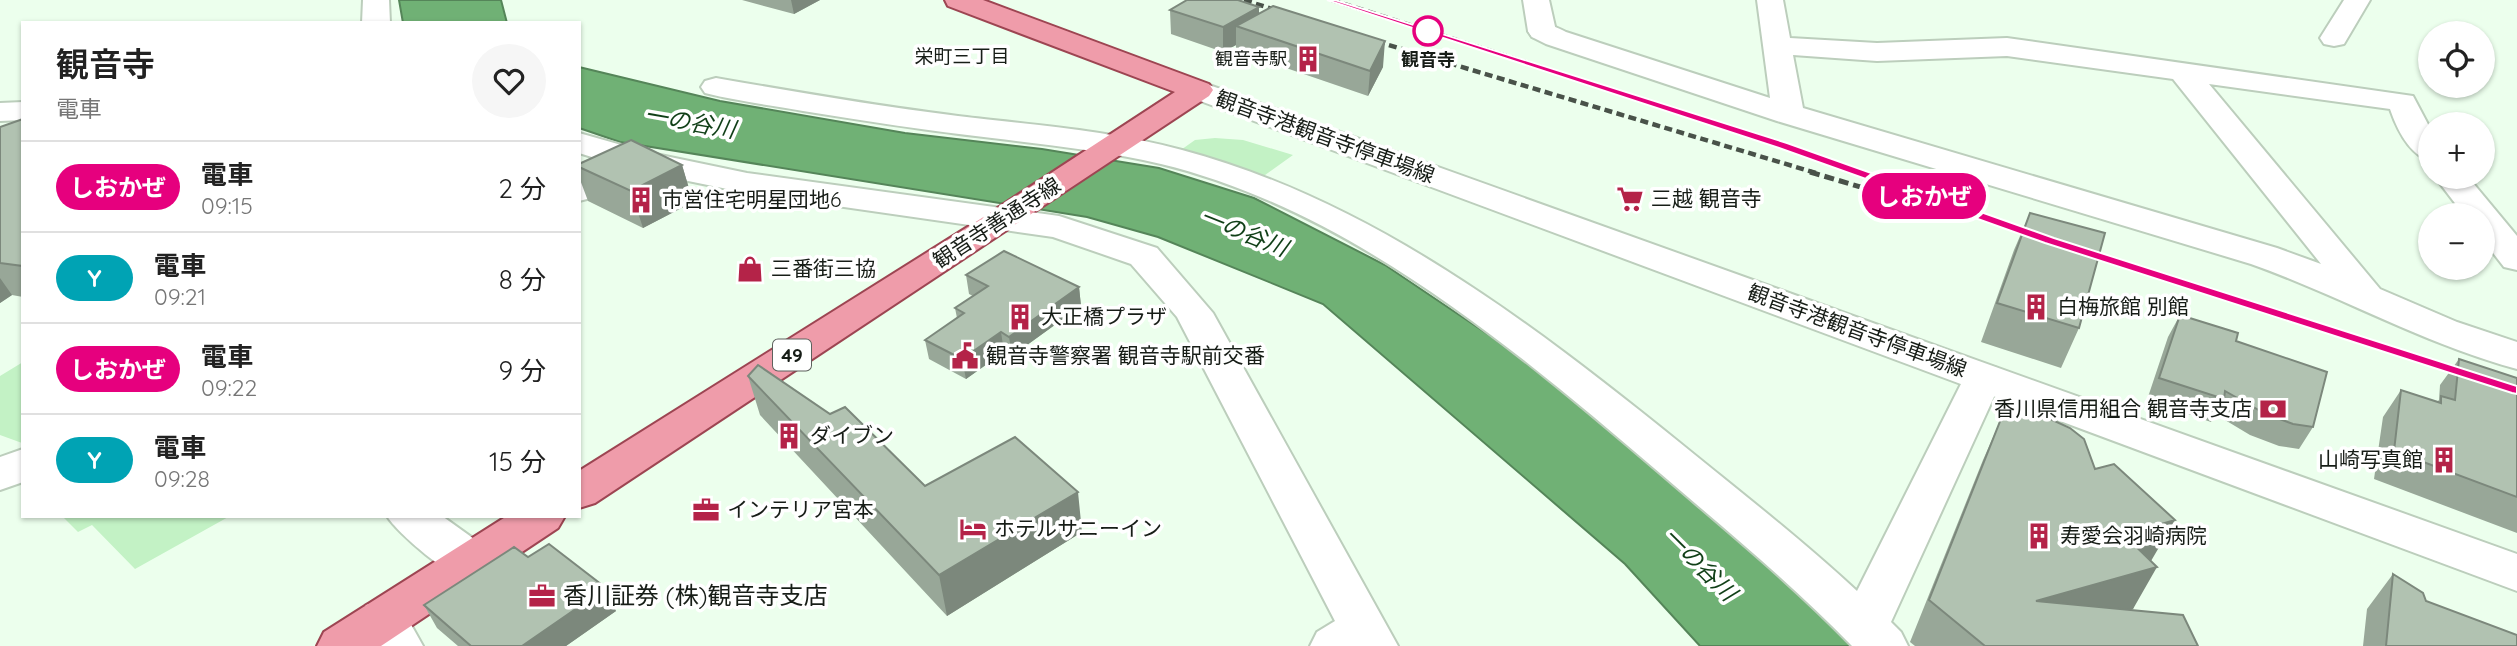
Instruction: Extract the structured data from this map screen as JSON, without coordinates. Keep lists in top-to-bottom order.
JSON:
{
  "streets": {
    "main road": ["観音寺善通寺線", "49"],
    "street": ["観音寺港観音寺停車場線"]
  },
  "crossings": [
    ["観音寺港観音寺停車場線", "観音寺善通寺線"]
  ],
  "districts": ["栄町三丁目"],
  "water": ["一の谷川"],
  "places": {
    "other": ["観音寺"],
    "building": [
      "観音寺駅",
      "市営住宅明星団地6",
      "白梅旅館 別館",
      "大正橋プラザ",
      "ダイブン",
      "山崎写真館",
      "寿愛会羽崎病院"
    ],
    "supermarket": ["三越 観音寺"],
    "shop": ["三番街三協"],
    "public building": ["観音寺警察署 観音寺駅前交番"],
    "bank": ["香川県信用組合 観音寺支店"],
    "office": ["インテリア宮本", "香川証券 (株)観音寺支店"],
    "hotel": ["ホテルサニーイン"]
  },
  "page": {
    "on_map": "しおかぜ",
    "map_buttons": ["+", "−"],
    "heading": ["観音寺", "電車"],
    "list": [
      {
        "mark": "しおかぜ",
        "name": "電車",
        "note": "09:15",
        "value": "2 分"
      },
      {
        "mark": "Y",
        "name": "電車",
        "note": "09:21",
        "value": "8 分"
      },
      {
        "mark": "しおかぜ",
        "name": "電車",
        "note": "09:22",
        "value": "9 分"
      },
      {
        "mark": "Y",
        "name": "電車",
        "note": "09:28",
        "value": "15 分"
      }
    ]
  }
}
